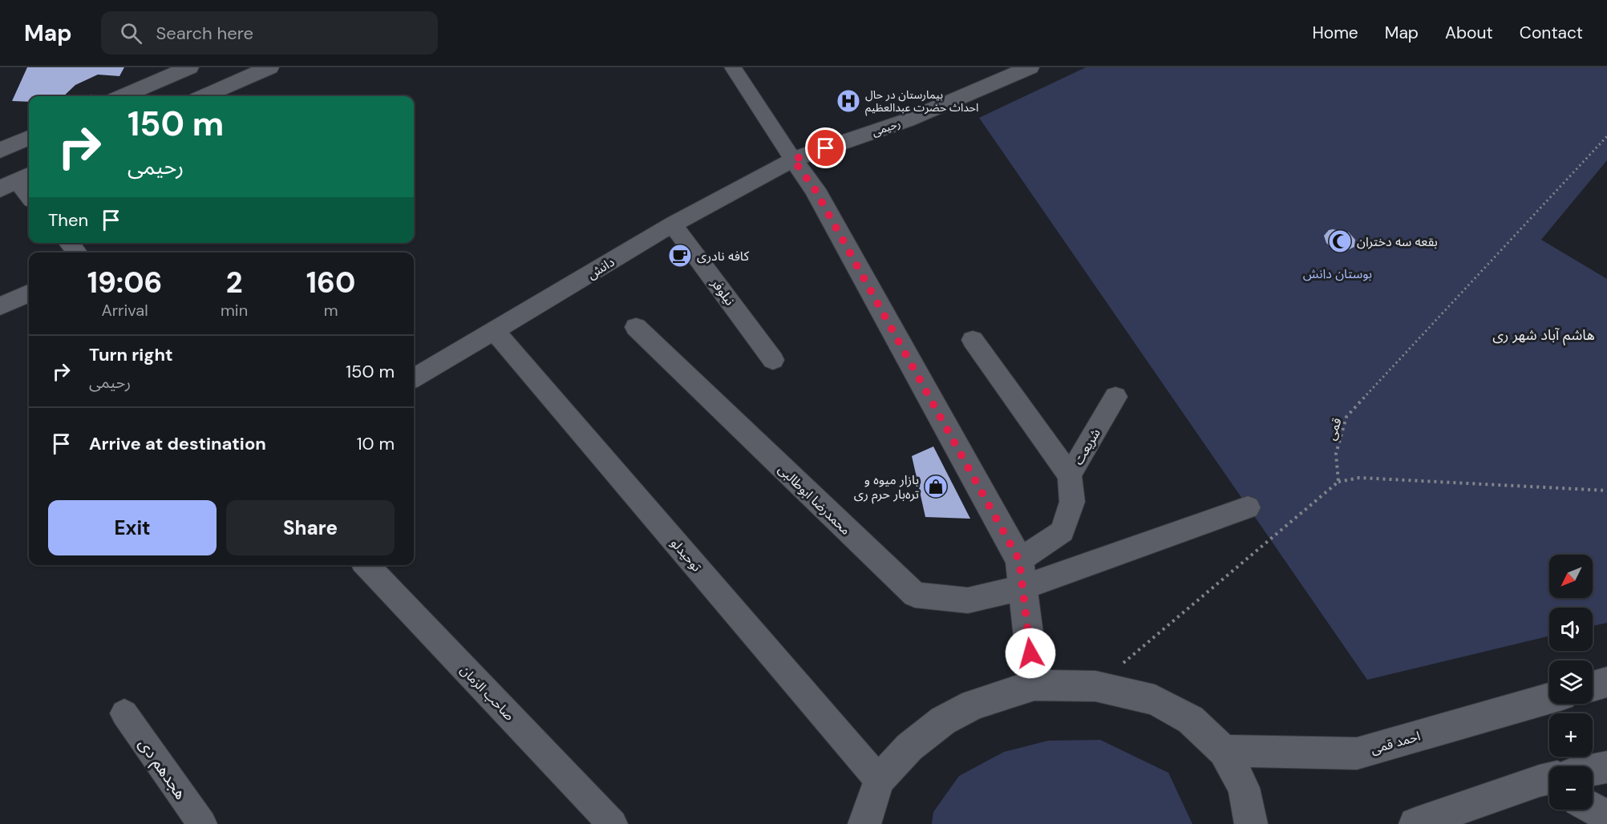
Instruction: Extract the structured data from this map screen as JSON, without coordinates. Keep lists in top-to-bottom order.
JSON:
{
  "streets": {
    "street": [
      "رحیمی",
      "دانش",
      "نیلوفر",
      "شریعت",
      "محمدرضا ابوطالبی",
      "توحیدلو",
      "صاحب الزمان",
      "احمد قمی",
      "هجدهم دی"
    ],
    "path": ["قمی"]
  },
  "crossings": [
    ["رحیمی", "دانش"],
    ["دانش", "نیلوفر"],
    ["دانش", "توحیدلو"]
  ],
  "districts": ["هاشم آباد شهر ری"],
  "parks": ["بوستان دانش"],
  "places": {
    "hospital": ["بیمارستان در حال احداث حضرت عبدالعظیم"],
    "mosque": ["بقعه سه دختران"],
    "cafe": ["کافه نادری"],
    "shop": ["بازار میوه و تره‌بار حرم ری"]
  },
  "north": "bottom left",
  "page": {
    "header": "Map",
    "search": "Search here",
    "nav": [
      "Home",
      "Map",
      "About",
      "Contact"
    ],
    "turn": ["150 m", "رحیمی"],
    "then": "Then",
    "eta": [
      "19:06",
      "Arrival",
      "2",
      "min",
      "160",
      "m"
    ],
    "list": [
      {
        "name": "Turn right",
        "note": "رحیمی",
        "value": "150 m"
      },
      {
        "name": "Arrive at destination",
        "value": "10 m"
      }
    ],
    "buttons": ["Exit", "Share"],
    "map_buttons": ["+", "−"]
  }
}
